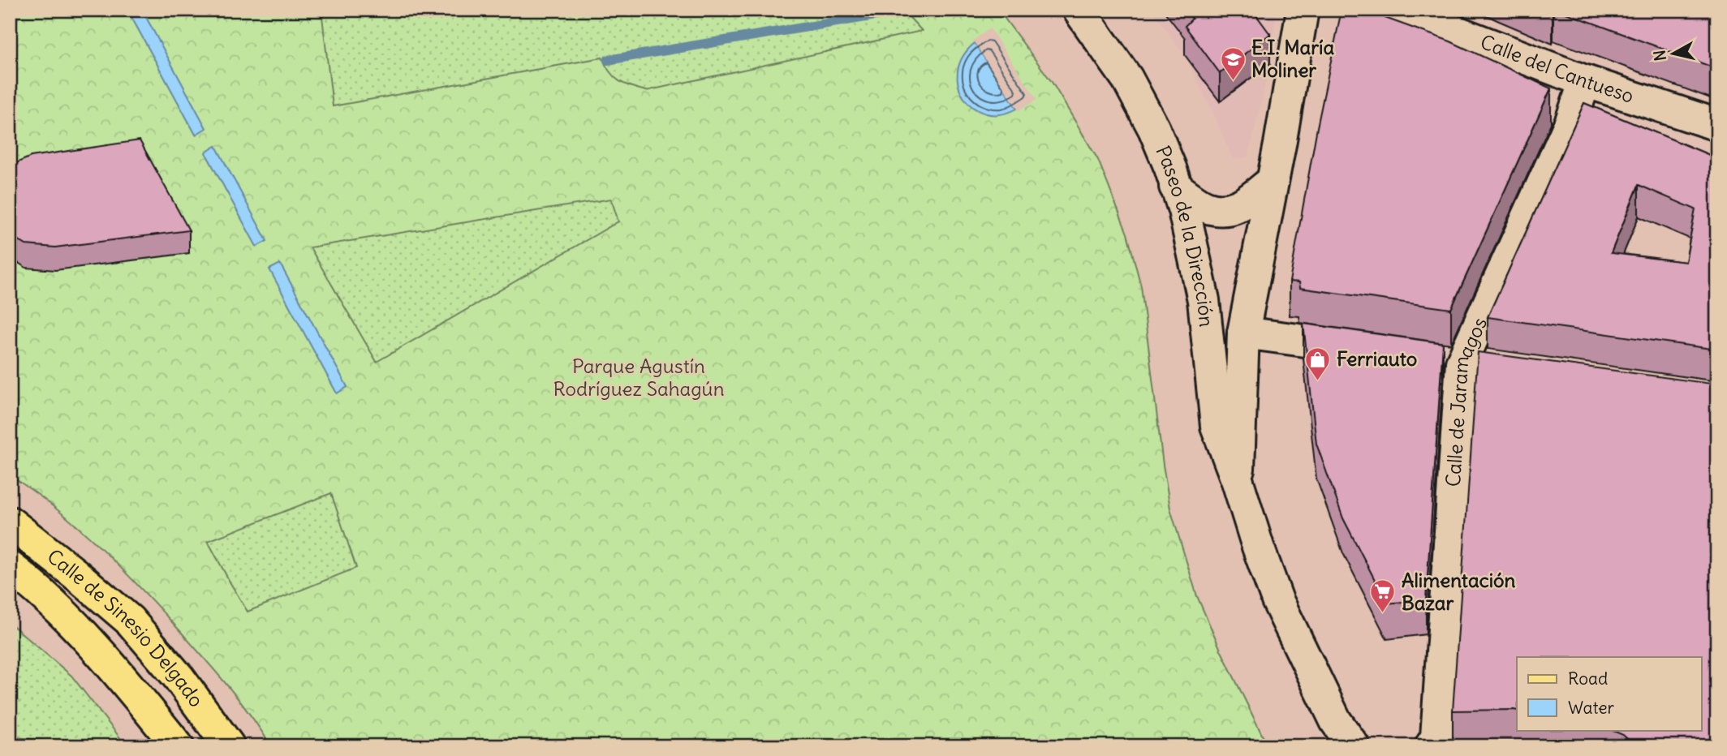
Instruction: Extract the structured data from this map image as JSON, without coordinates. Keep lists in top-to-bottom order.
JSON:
{
  "streets": {
    "main road": ["Calle de Sinesio Delgado"],
    "street": ["Calle del Cantueso", "Paseo de la Dirección", "Calle de Jaramagos"]
  },
  "crossings": [
    ["Calle del Cantueso", "Calle de Jaramagos"]
  ],
  "parks": ["Parque Agustín Rodríguez Sahagún"],
  "places": {
    "school or university": ["E.I. María Moliner"],
    "shop": ["Ferriauto"],
    "supermarket": ["Alimentación Bazar"]
  },
  "legend": ["Road", "Water"],
  "north": "left"
}
